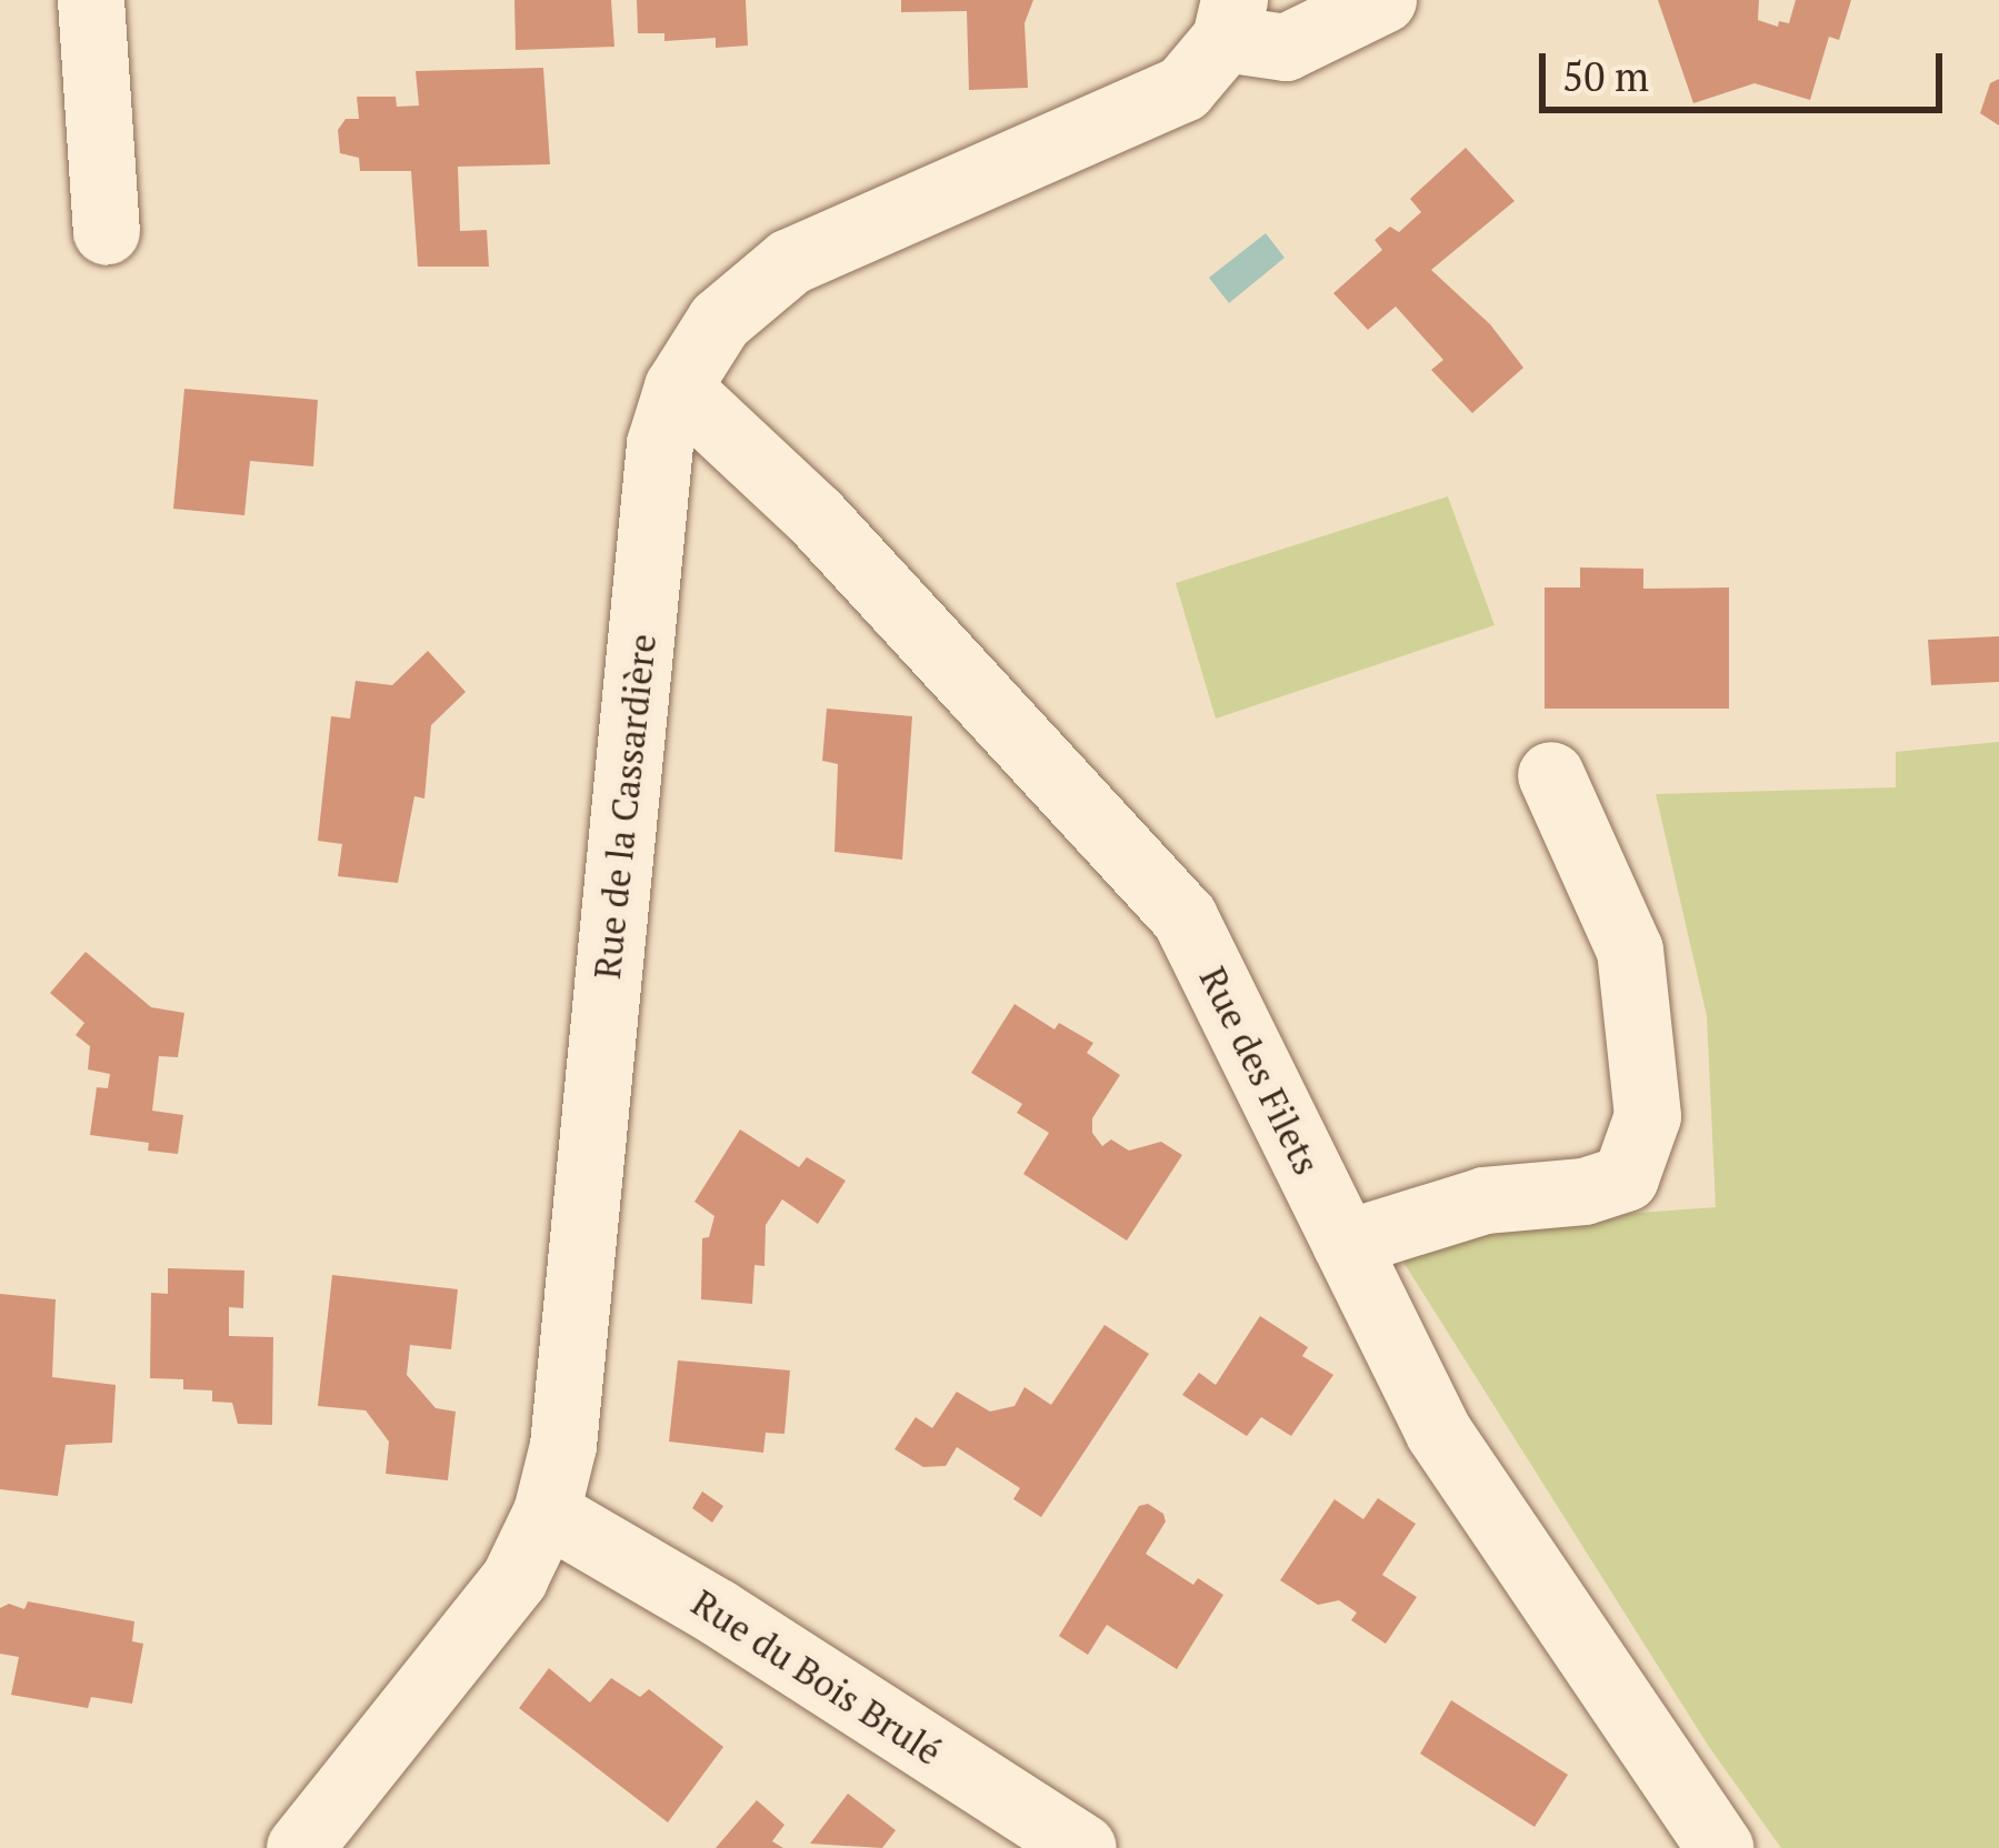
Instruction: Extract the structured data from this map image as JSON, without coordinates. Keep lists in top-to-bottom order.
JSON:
{
  "streets": {
    "street": ["Rue de la Cassardière", "Rue des Filets", "Rue du Bois Brulé"]
  },
  "crossings": [
    ["Rue de la Cassardière", "Rue des Filets"],
    ["Rue de la Cassardière", "Rue du Bois Brulé"]
  ],
  "scale_bar": "50 m"
}
